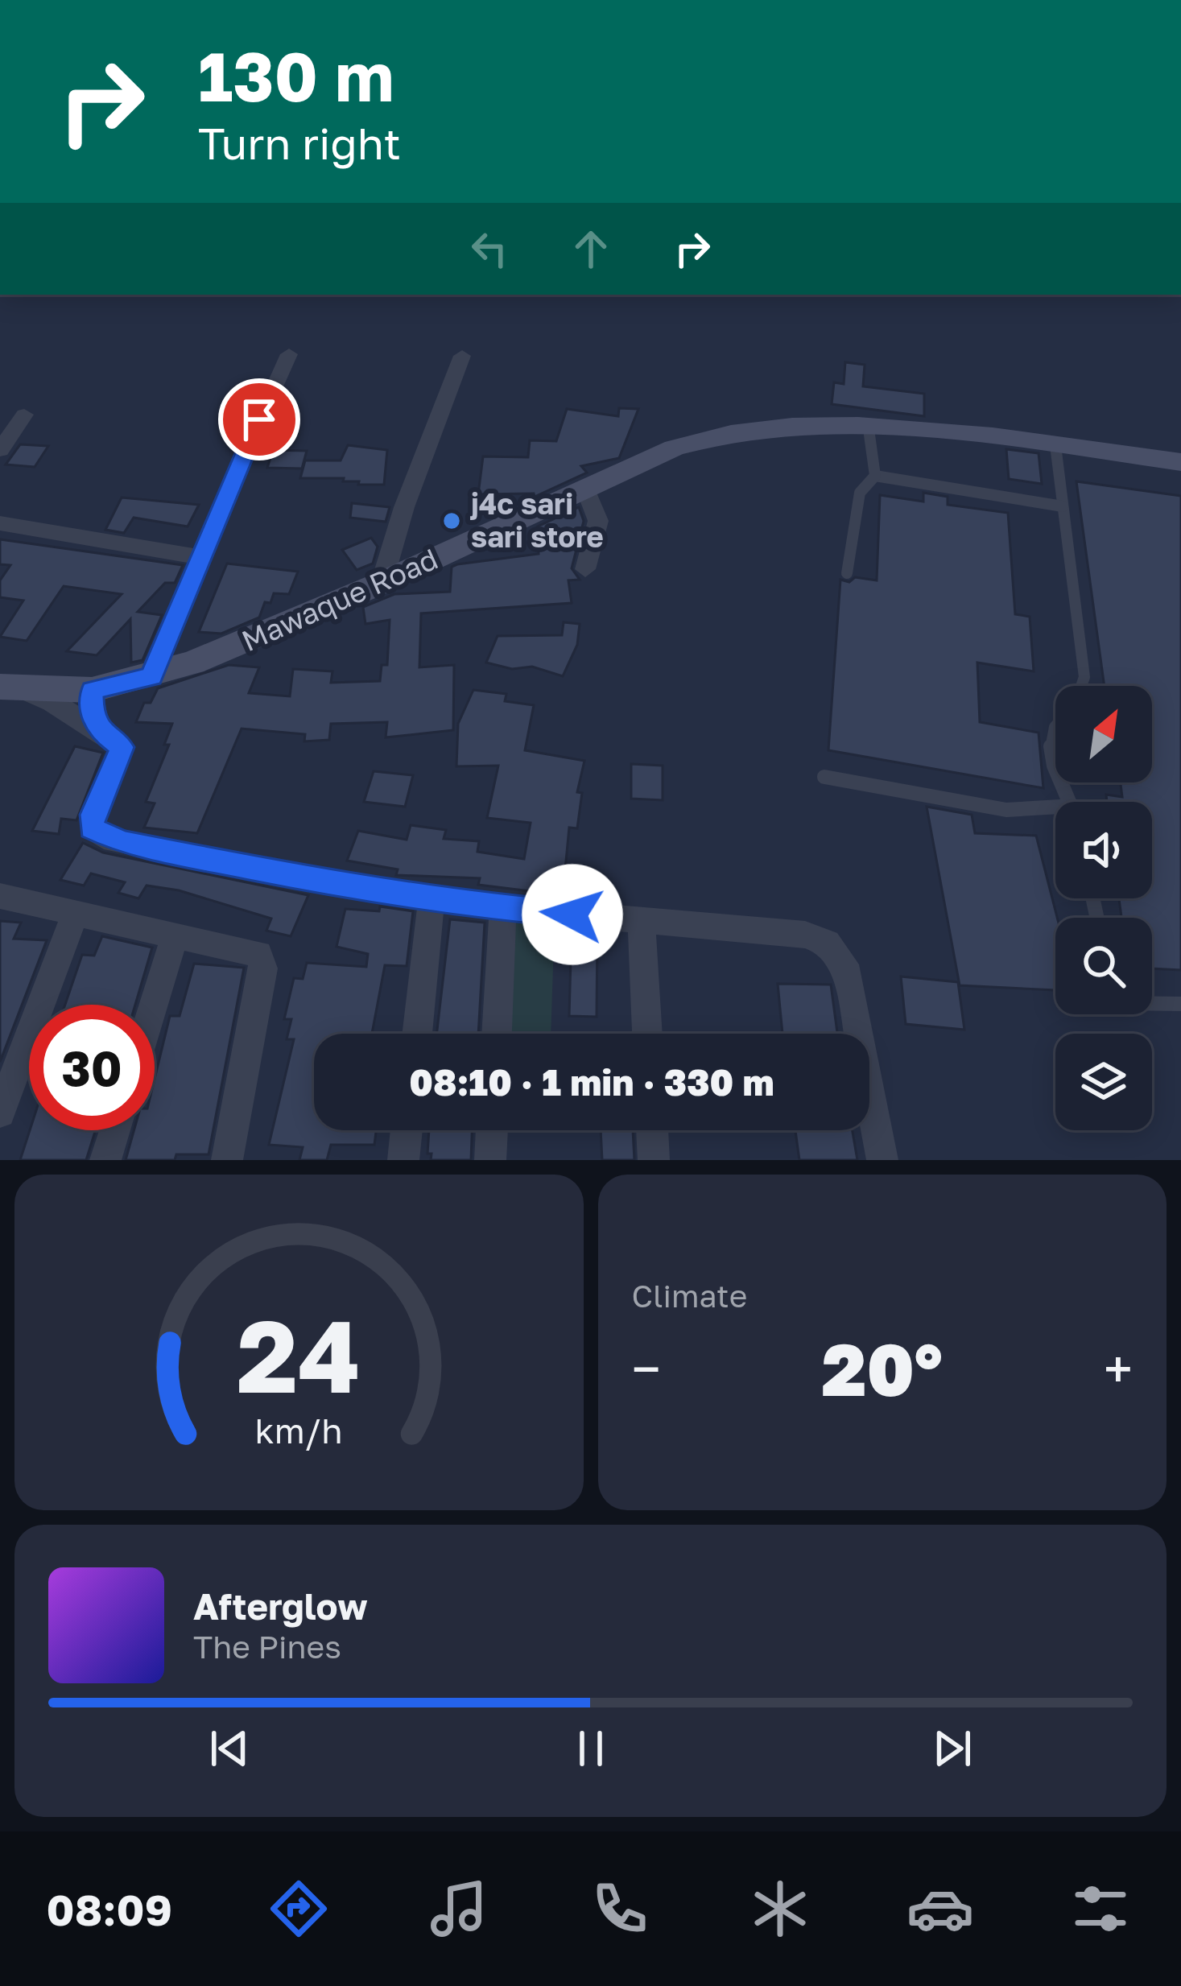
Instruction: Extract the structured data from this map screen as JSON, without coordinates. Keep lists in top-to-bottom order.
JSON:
{
  "streets": {
    "main road": ["Mawaque Road"]
  },
  "places": ["j4c sari sari store"],
  "north": "top right",
  "page": {
    "turn": ["130 m", "Turn right"],
    "limit": "30",
    "trip": "08:10 · 1 min · 330 m",
    "tile": "Climate",
    "heat": ["−", "20°", "+"],
    "song": ["Afterglow", "The Pines"],
    "tabs": "08:09",
    "gauge": ["24", "km/h"]
  }
}
